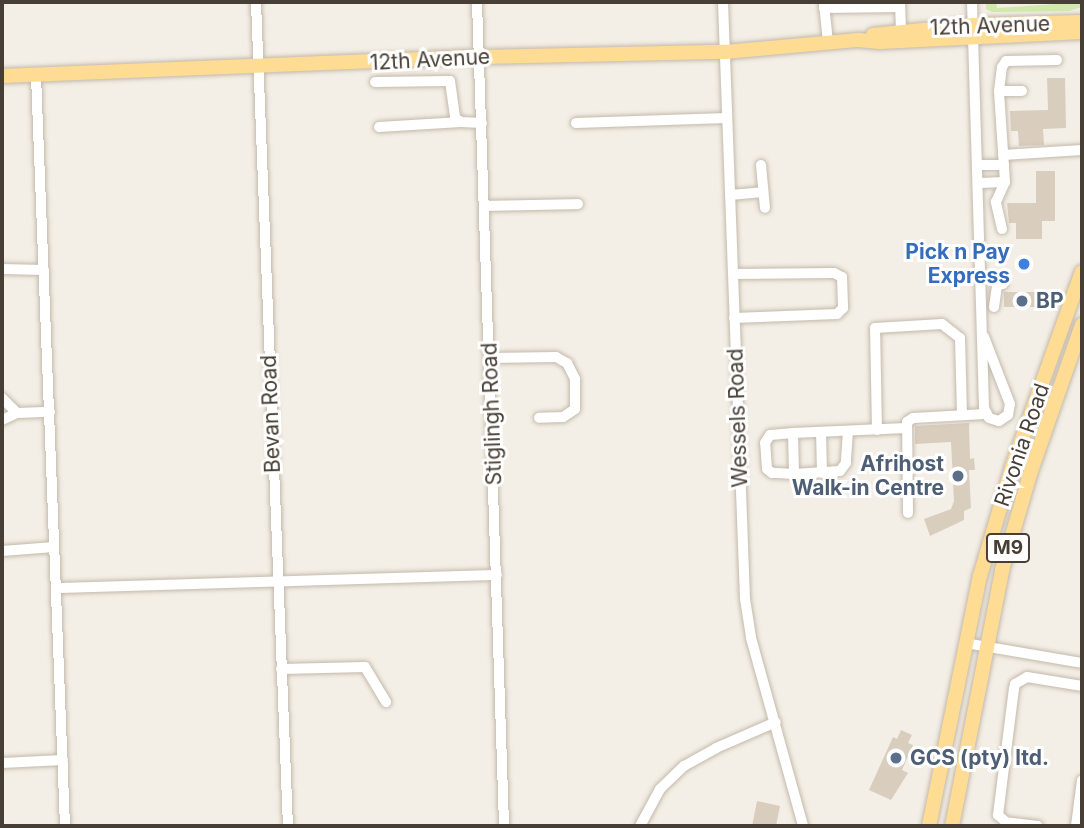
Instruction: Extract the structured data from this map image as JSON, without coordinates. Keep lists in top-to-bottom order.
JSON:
{
  "streets": {
    "main road": ["12th Avenue", "Rivonia Road", "M9"],
    "street": ["Bevan Road", "Stiglingh Road", "Wessels Road"]
  },
  "crossings": [
    ["12th Avenue", "Bevan Road"],
    ["12th Avenue", "Stiglingh Road"],
    ["12th Avenue", "Wessels Road"]
  ],
  "places": [
    "Pick n Pay Express",
    "BP",
    "Afrihost Walk-in Centre",
    "GCS (pty) ltd."
  ]
}
